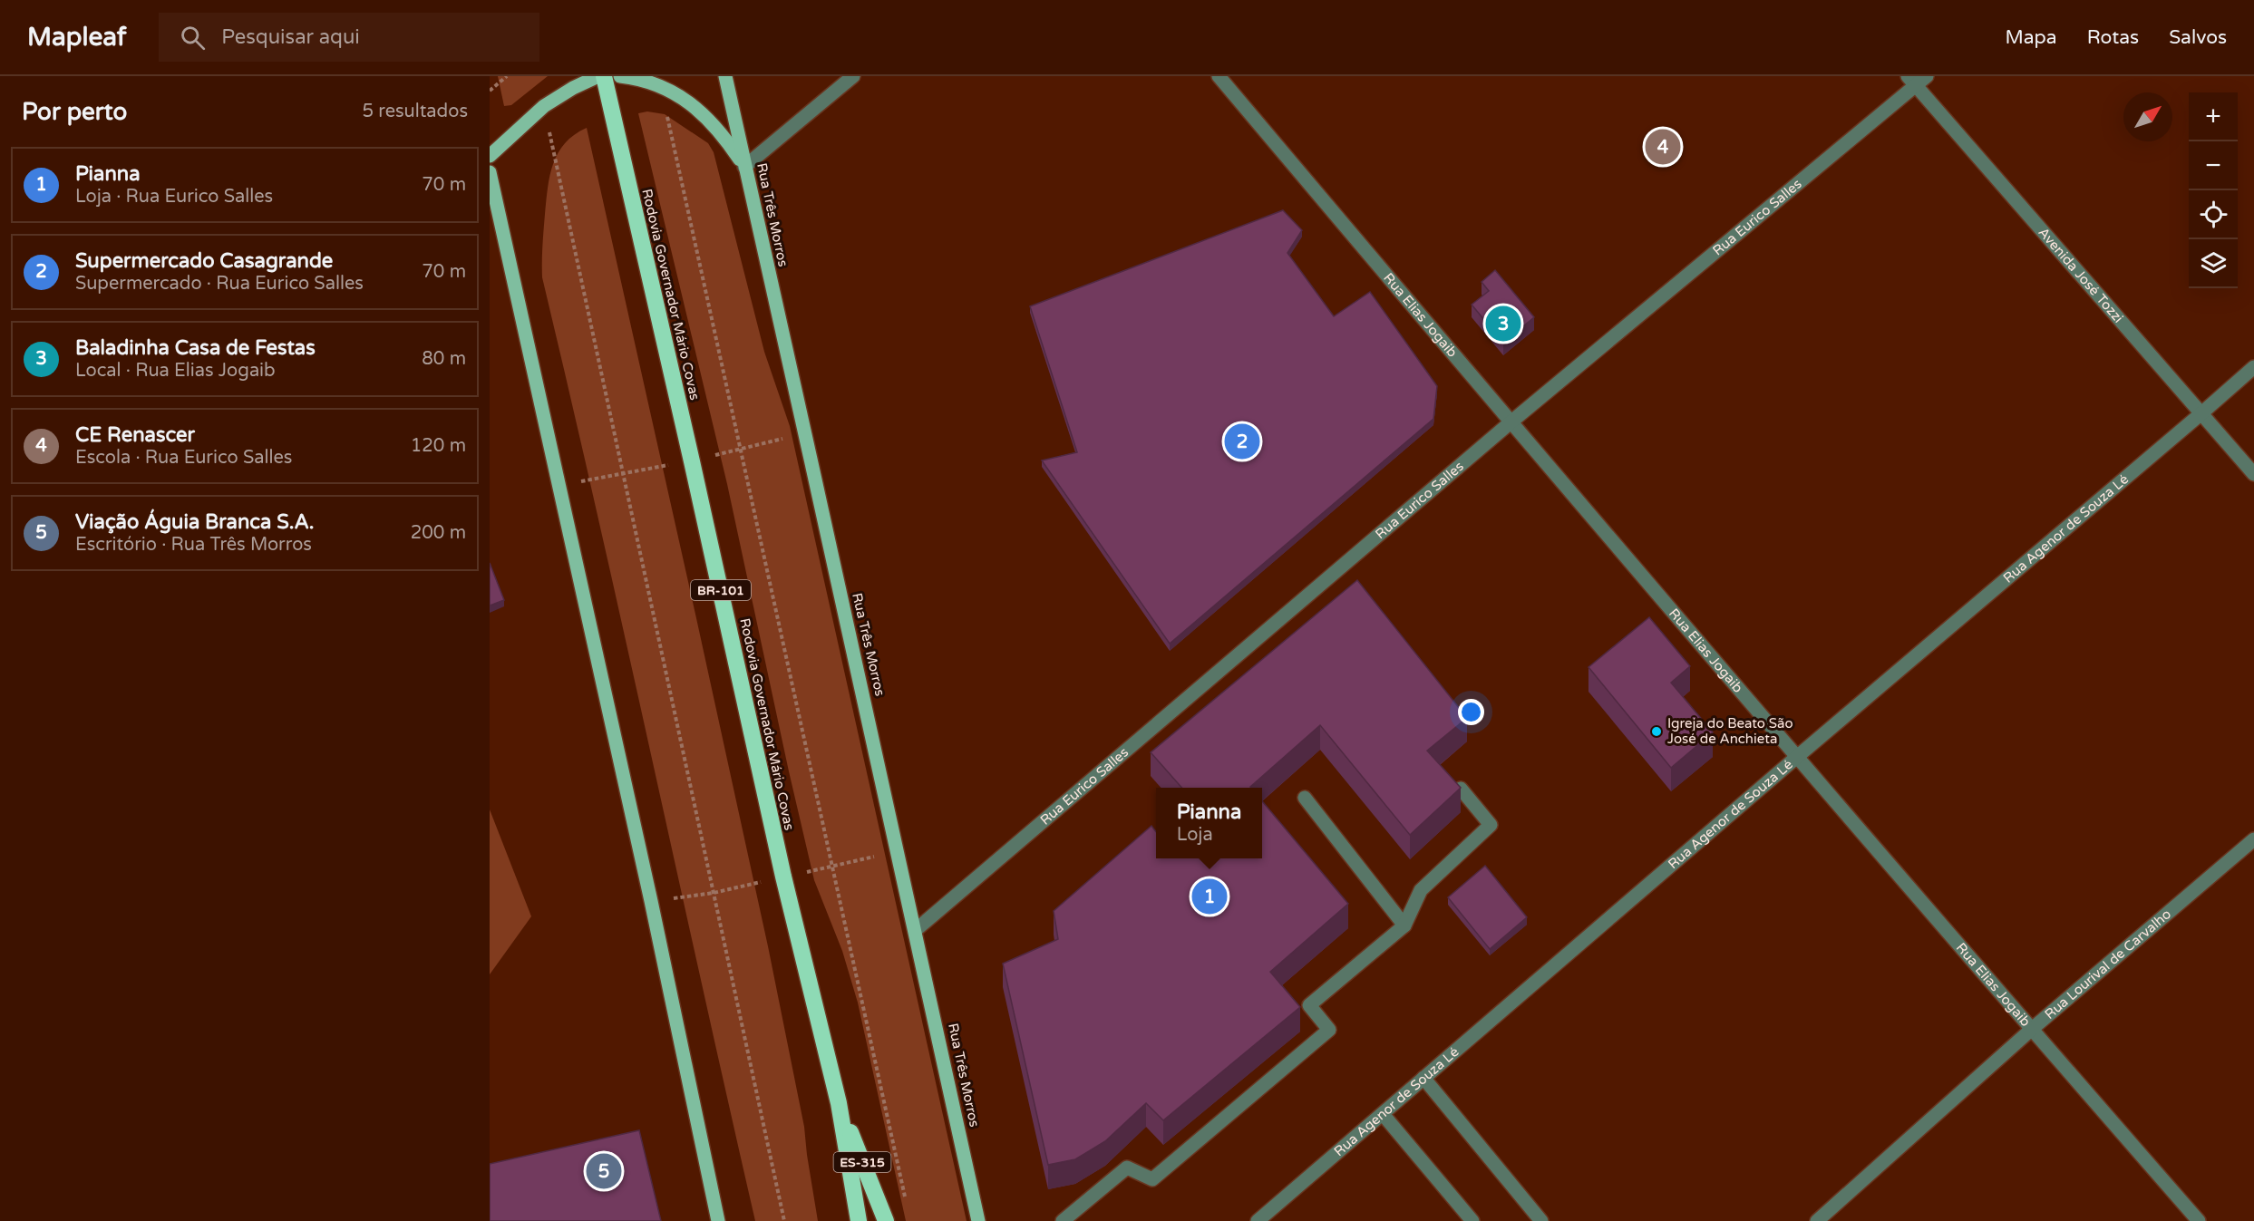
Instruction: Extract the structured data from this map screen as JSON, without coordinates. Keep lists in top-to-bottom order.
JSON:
{
  "streets": {
    "highway": ["Rodovia Governador Mário Covas", "BR-101", "ES-315"],
    "main road": ["Rua Três Morros"],
    "street": [
      "Rua Eurico Salles",
      "Avenida José Tozzi",
      "Rua Elias Jogaib",
      "Rua Agenor de Souza Lé",
      "Rua Lourival de Carvalho"
    ]
  },
  "crossings": [
    ["Rua Três Morros", "Rua Eurico Salles"],
    ["Rua Eurico Salles", "Avenida José Tozzi"],
    ["Rua Eurico Salles", "Rua Elias Jogaib"],
    ["Avenida José Tozzi", "Rua Agenor de Souza Lé"],
    ["Rodovia Governador Mário Covas", "ES-315"],
    ["Rua Elias Jogaib", "Rua Agenor de Souza Lé"],
    ["Rua Elias Jogaib", "Rua Lourival de Carvalho"]
  ],
  "places": ["Igreja do Beato São José de Anchieta"],
  "north": "top right",
  "page": {
    "header": "Mapleaf",
    "search": "Pesquisar aqui",
    "nav": ["Mapa", "Rotas", "Salvos"],
    "heading": ["Por perto", "5 resultados"],
    "map_buttons": ["+", "−"],
    "pins": [
      "4",
      "3",
      "2",
      "1",
      "5"
    ],
    "list": [
      {
        "mark": "1",
        "name": "Pianna",
        "note": "Loja · Rua Eurico Salles",
        "value": "70 m"
      },
      {
        "mark": "2",
        "name": "Supermercado Casagrande",
        "note": "Supermercado · Rua Eurico Salles",
        "value": "70 m"
      },
      {
        "mark": "3",
        "name": "Baladinha Casa de Festas",
        "note": "Local · Rua Elias Jogaib",
        "value": "80 m"
      },
      {
        "mark": "4",
        "name": "CE Renascer",
        "note": "Escola · Rua Eurico Salles",
        "value": "120 m"
      },
      {
        "mark": "5",
        "name": "Viação Águia Branca S.A.",
        "note": "Escritório · Rua Três Morros",
        "value": "200 m"
      }
    ],
    "popup": ["Pianna", "Loja"]
  }
}
